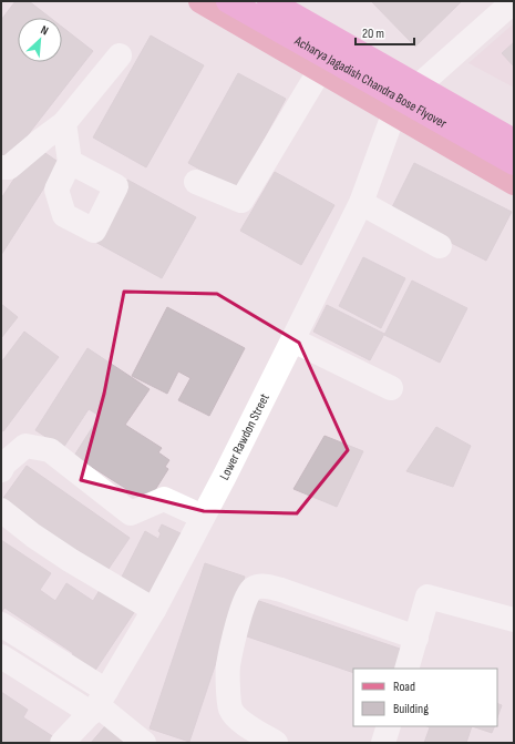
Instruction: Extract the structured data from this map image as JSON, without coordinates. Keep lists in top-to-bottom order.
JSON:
{
  "streets": {
    "highway": ["Acharya Jagadish Chandra Bose Flyover"],
    "street": ["Lower Rawdon Street"]
  },
  "legend": ["Road", "Building"],
  "scale_bar": "20 m",
  "north": "top right"
}
